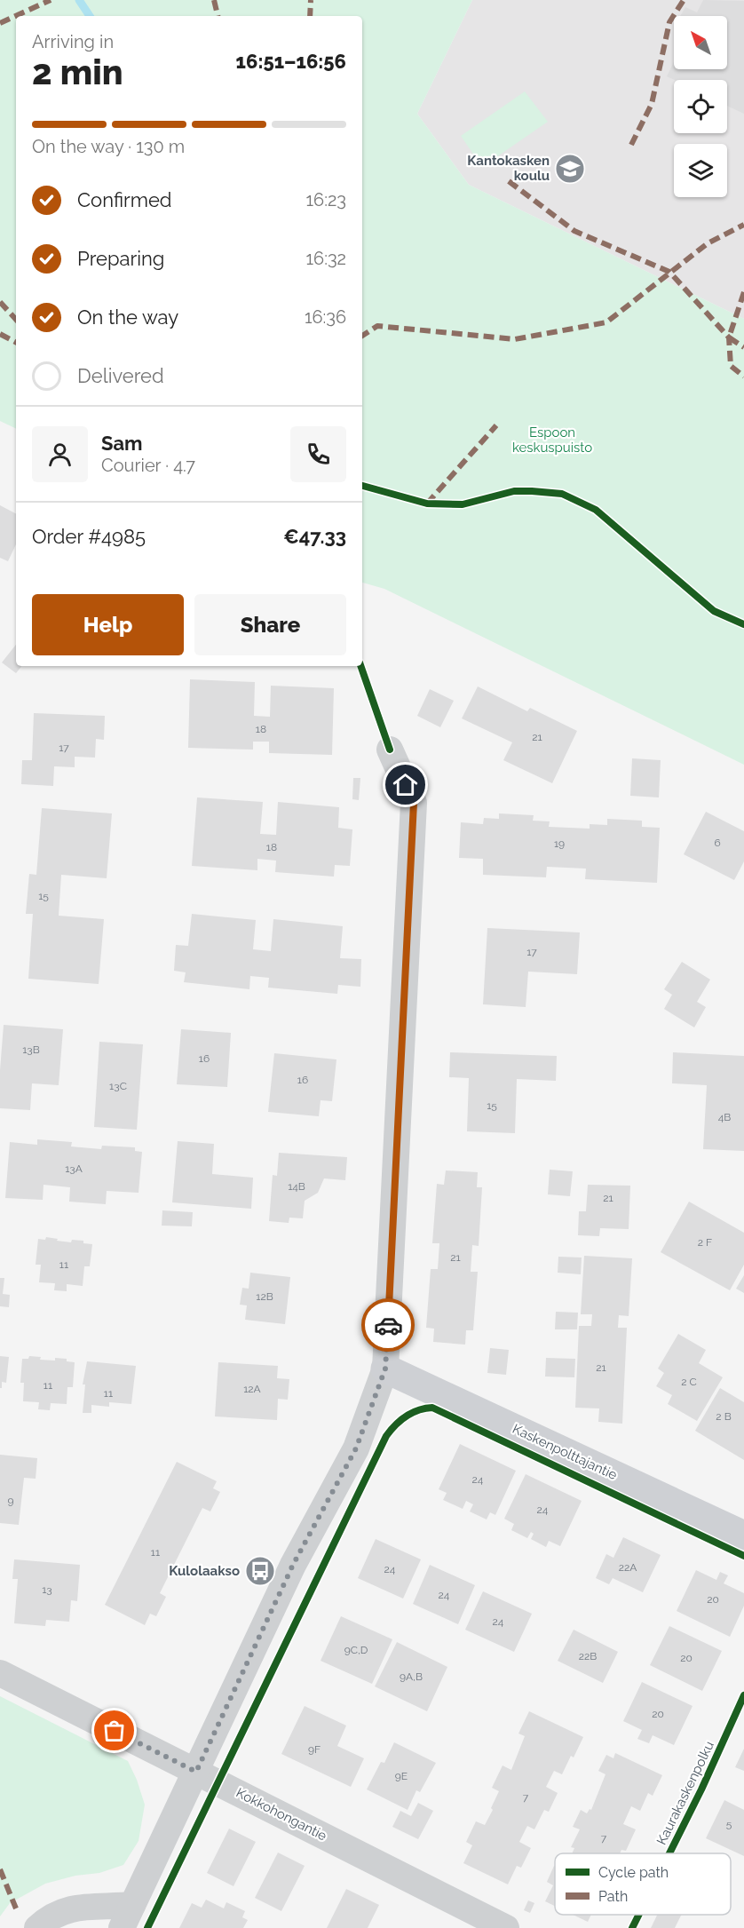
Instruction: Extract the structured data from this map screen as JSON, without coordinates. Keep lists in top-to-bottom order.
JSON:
{
  "streets": {
    "street": ["Kaskenpolttajantie", "Kokkohongantie"],
    "cycle path": ["Kaurakaskenpolku"]
  },
  "parks": ["Espoon keskuspuisto"],
  "places": {
    "school or university": ["Kantokasken koulu"],
    "bus stop": ["Kulolaakso"]
  },
  "house_numbers": [
    "18",
    "21",
    "17",
    "6",
    "19",
    "18",
    "15",
    "17",
    "13B",
    "16",
    "16",
    "13C",
    "15",
    "4B",
    "13A",
    "14B",
    "21",
    "2 F",
    "21",
    "11",
    "12B",
    "21",
    "2 C",
    "11",
    "12A",
    "11",
    "2 B",
    "24",
    "9",
    "24",
    "11",
    "22A",
    "24",
    "13",
    "24",
    "20",
    "24",
    "9C,D",
    "22B",
    "20",
    "9A,B",
    "20",
    "9F",
    "9E",
    "7",
    "5",
    "7"
  ],
  "legend": ["Cycle path", "Path"],
  "north": "top left",
  "page": {
    "heading": ["2 min", "Arriving in", "16:51–16:56"],
    "panel": [
      "Sam",
      "Courier · 4.7",
      "Order #4985",
      "€47.33"
    ],
    "bar": "On the way · 130 m",
    "list": [
      ["Confirmed", "16:23"],
      ["Preparing", "16:32"],
      ["On the way", "16:36"],
      "Delivered"
    ],
    "buttons": ["Help", "Share"]
  }
}
